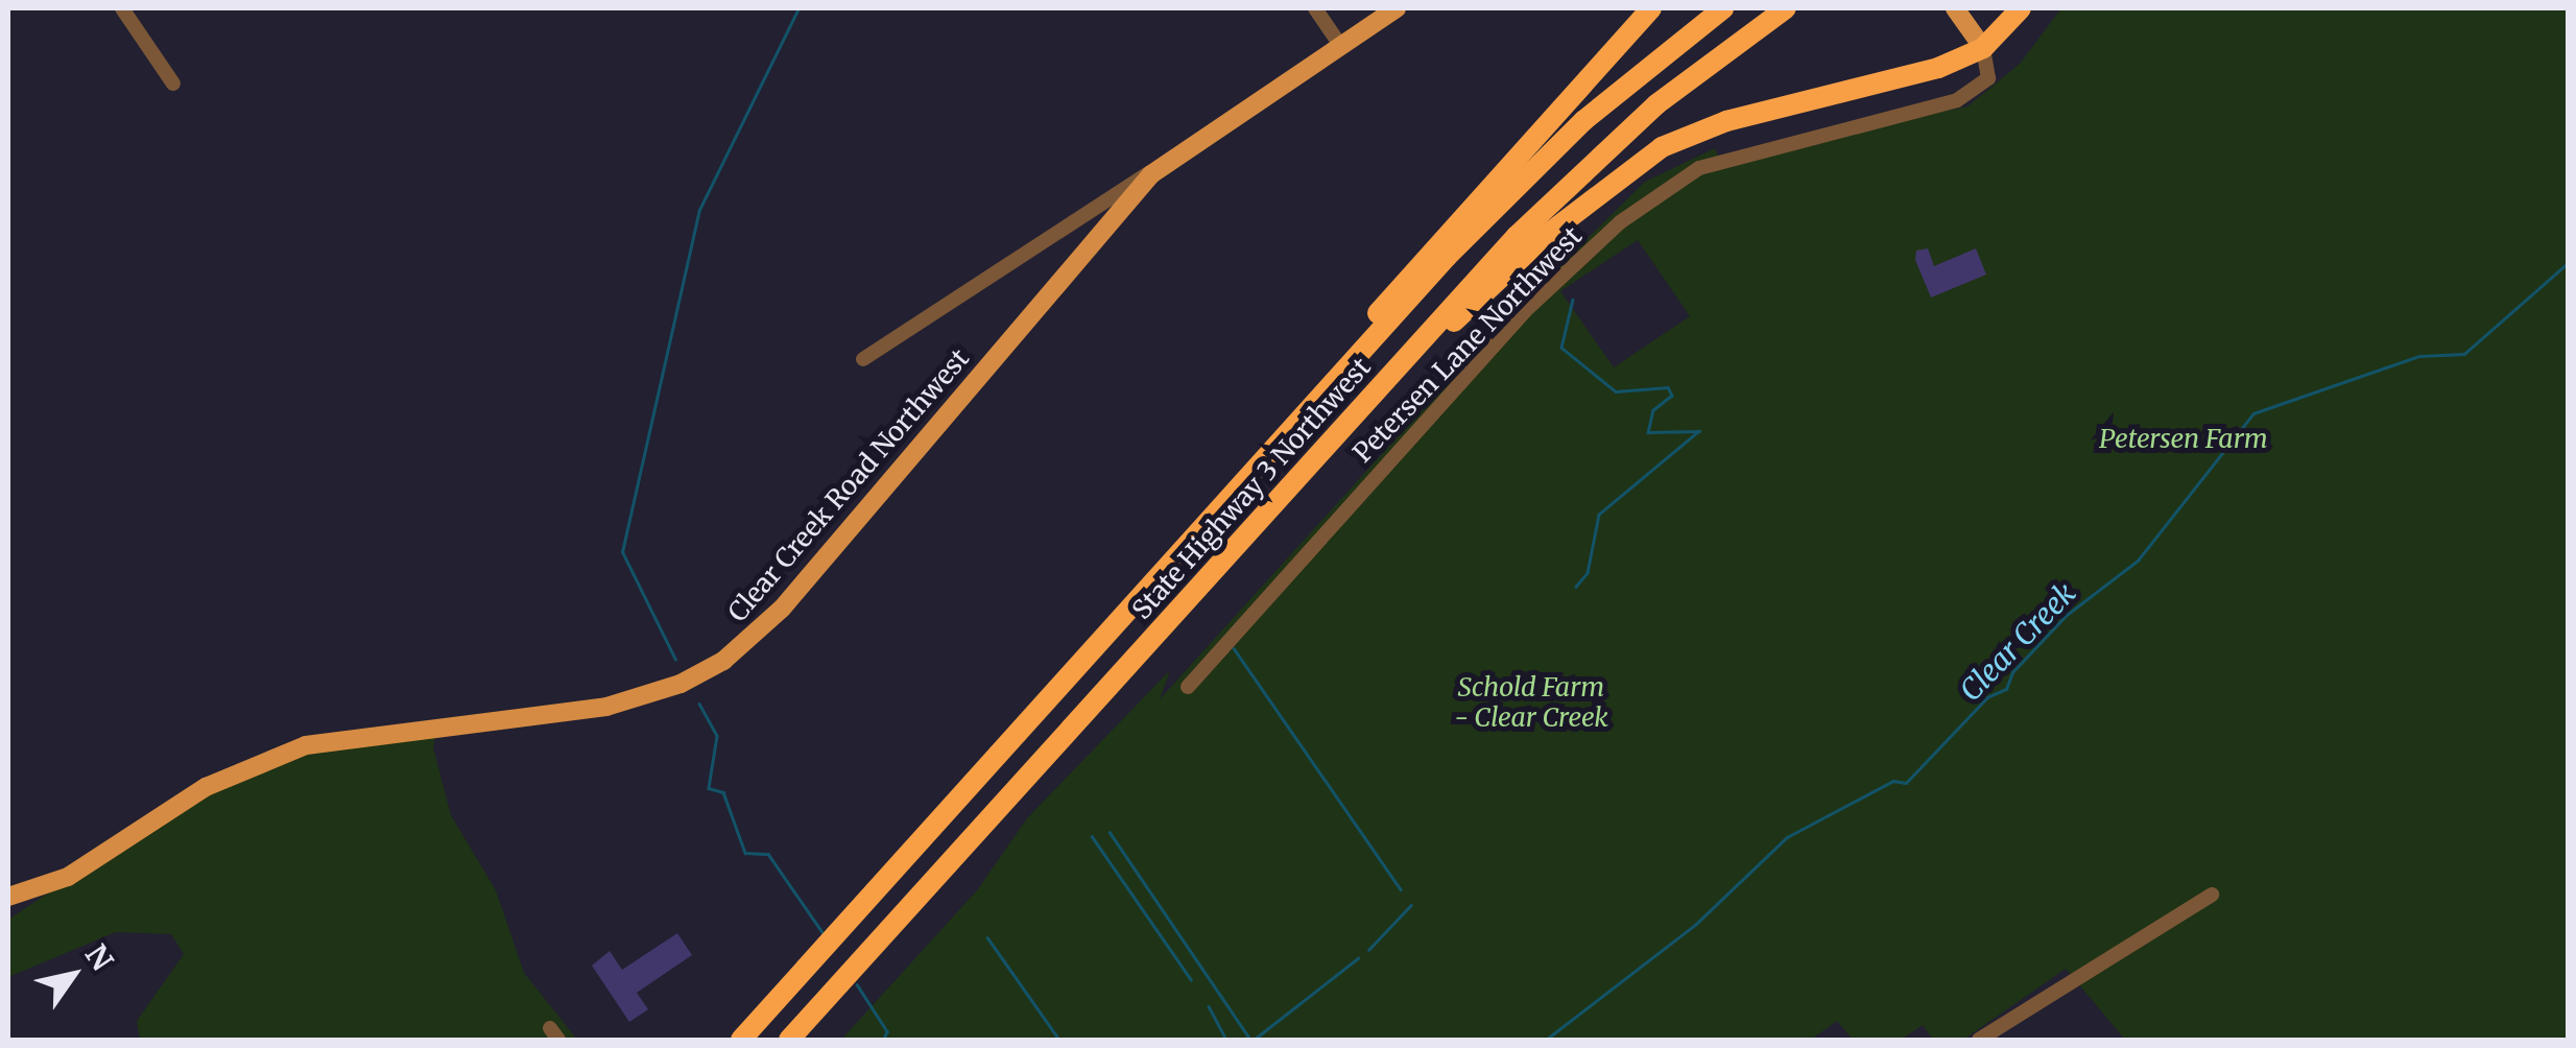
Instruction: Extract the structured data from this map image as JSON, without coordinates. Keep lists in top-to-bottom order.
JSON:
{
  "streets": {
    "highway": ["State Highway 3 Northwest"],
    "main road": ["Clear Creek Road Northwest"],
    "street": ["Petersen Lane Northwest"]
  },
  "water": ["Clear Creek"],
  "parks": ["Petersen Farm", "Schold Farm - Clear Creek"],
  "north": "top right"
}
